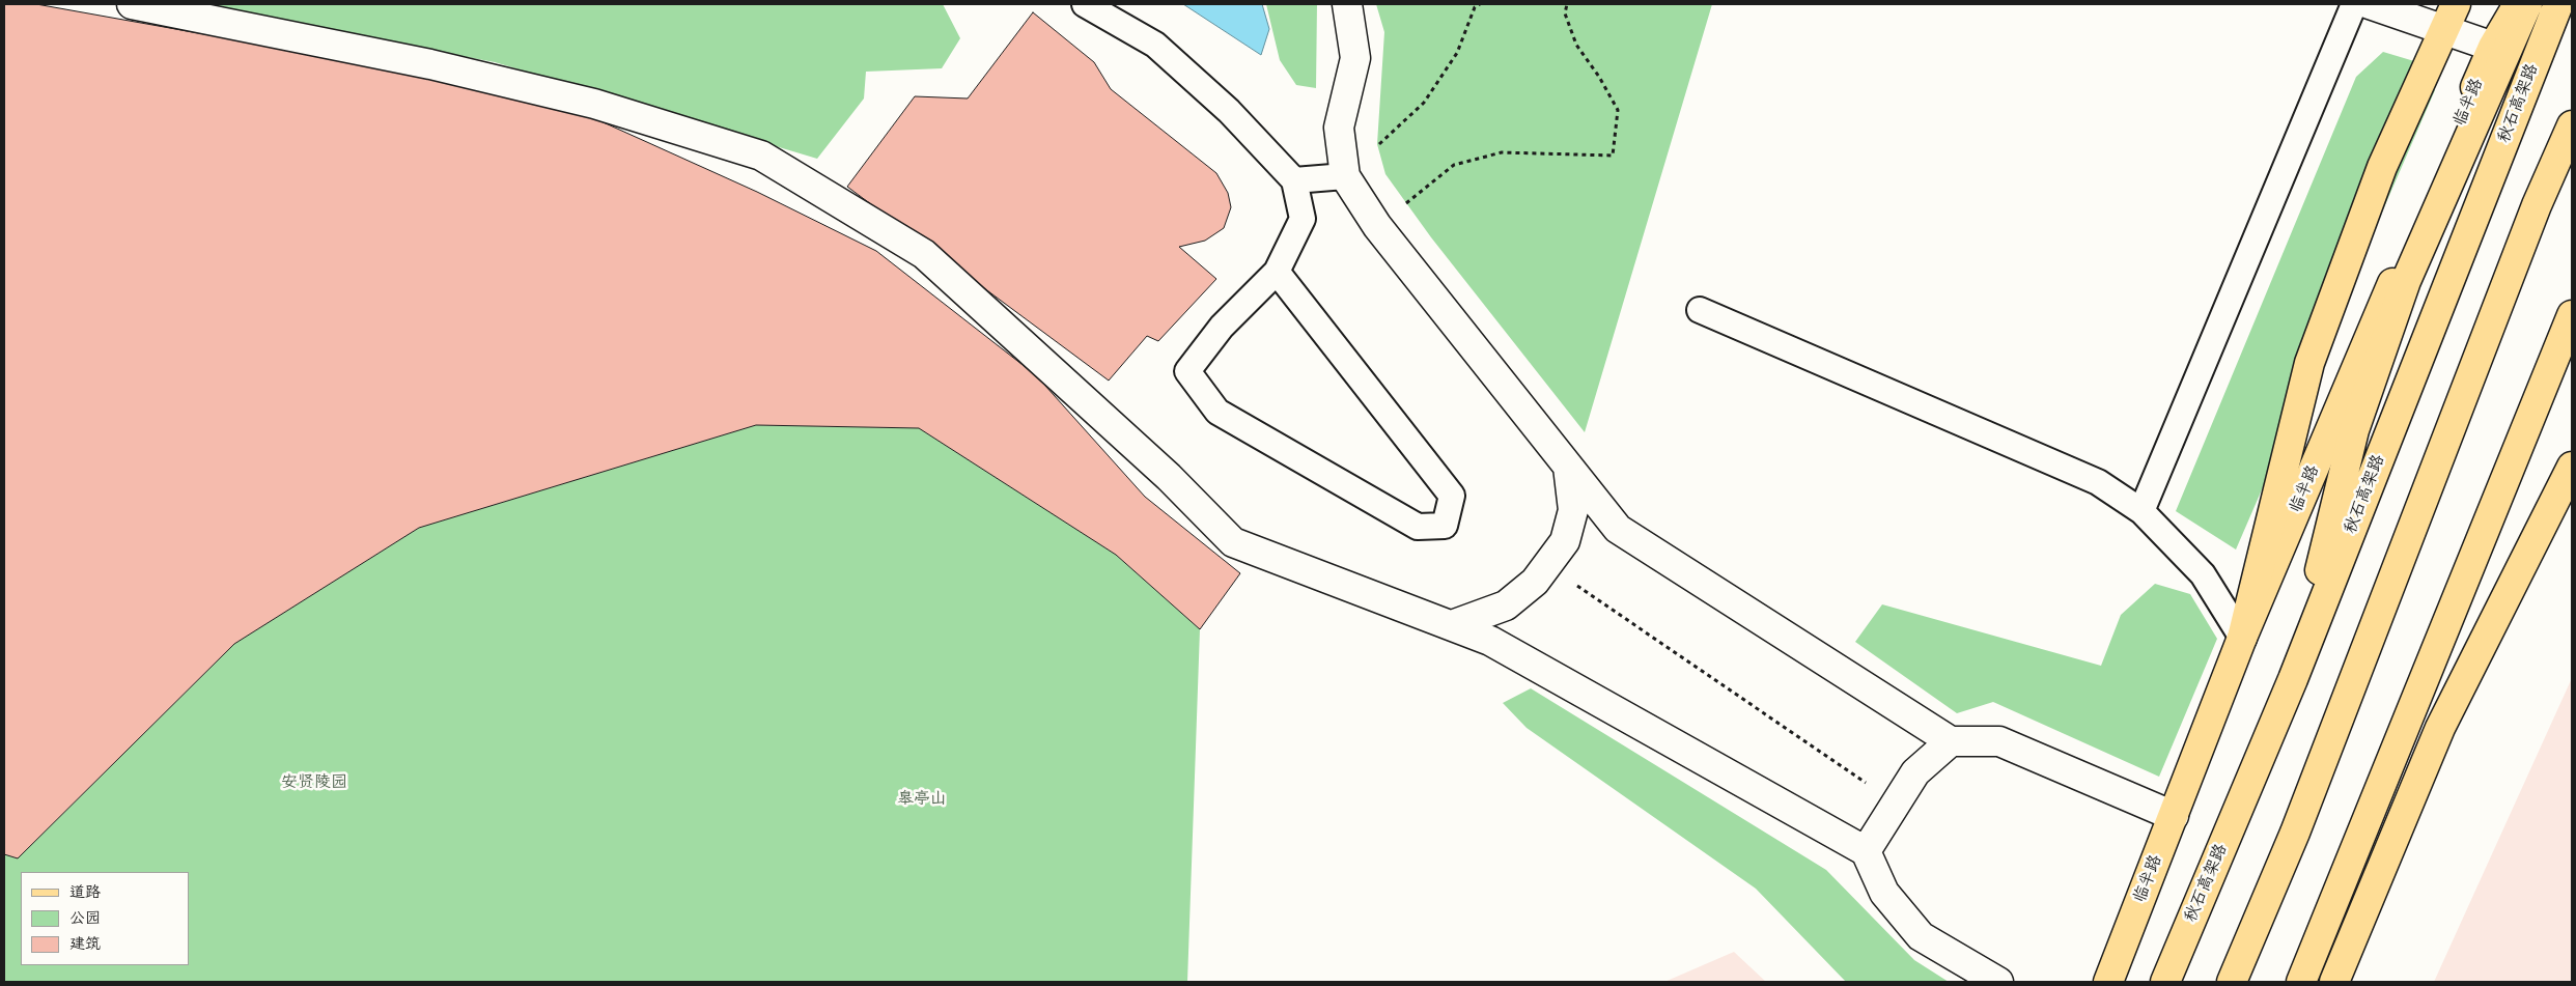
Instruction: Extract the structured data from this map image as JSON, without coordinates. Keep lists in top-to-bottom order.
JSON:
{
  "streets": {
    "main road": ["临半路", "秋石高架路"]
  },
  "parks": ["安贤陵园", "皋亭山"],
  "legend": ["道路", "公园", "建筑"]
}
